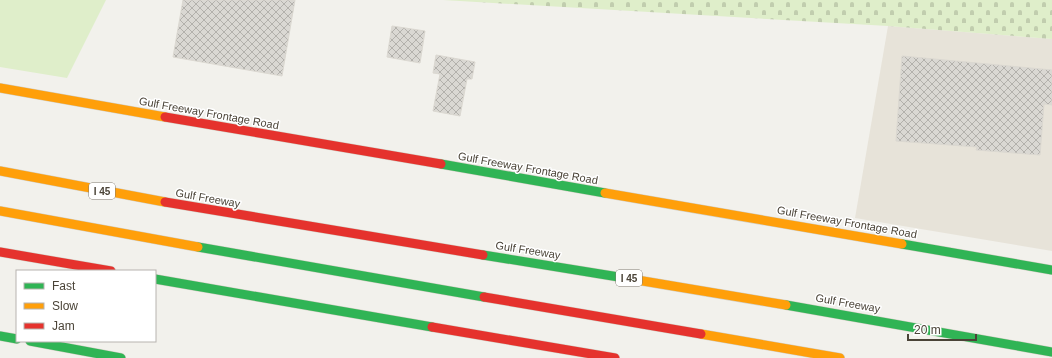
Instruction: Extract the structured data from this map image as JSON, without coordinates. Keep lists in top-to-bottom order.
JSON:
{
  "streets": {
    "main road": ["Gulf Freeway Frontage Road", "I 45", "Gulf Freeway"]
  },
  "legend": ["Fast", "Slow", "Jam"],
  "scale_bar": "20 m"
}
